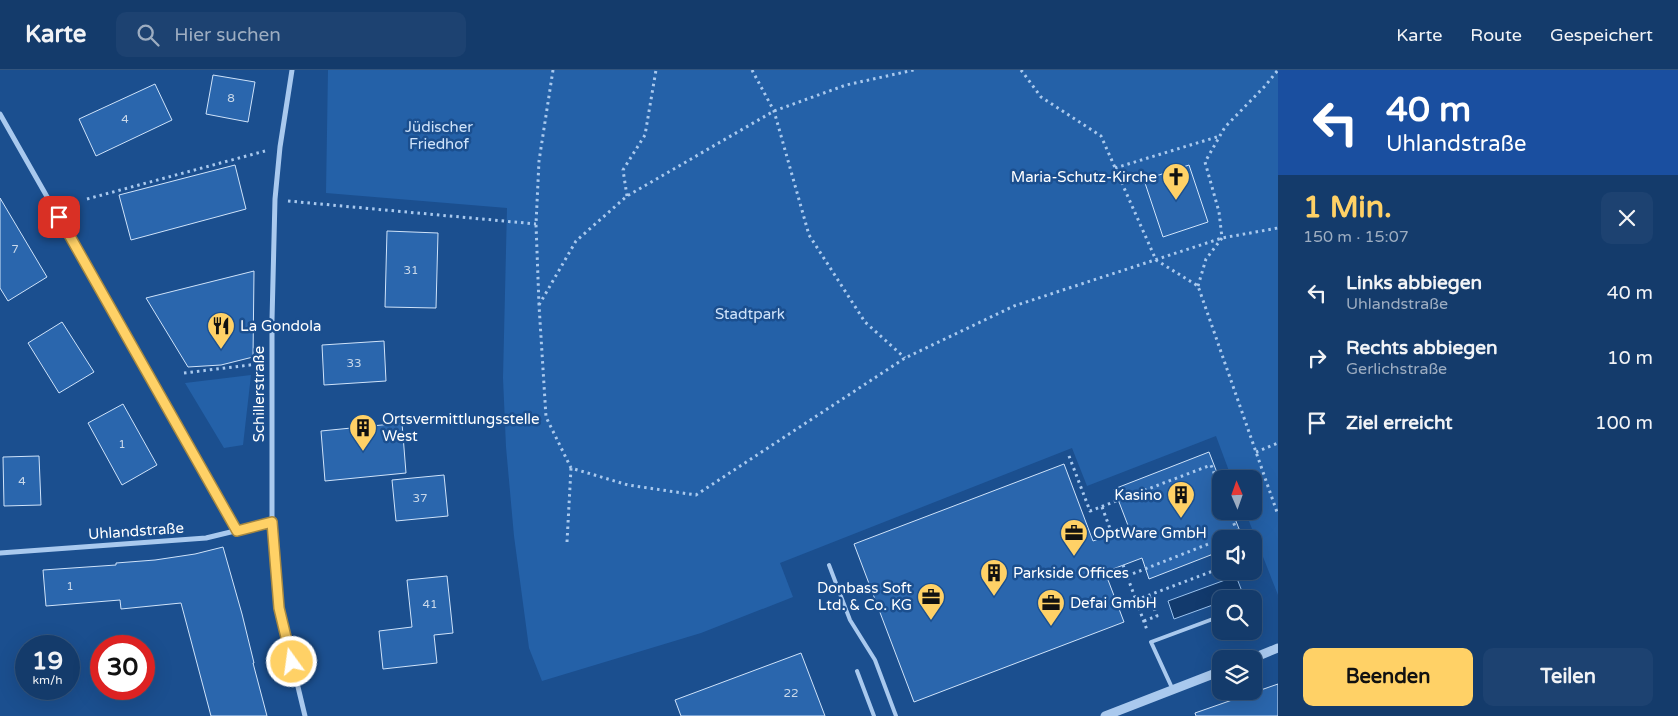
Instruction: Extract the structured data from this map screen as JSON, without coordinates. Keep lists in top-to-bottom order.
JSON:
{
  "streets": {
    "street": ["Schillerstraße", "Uhlandstraße"]
  },
  "crossings": [
    ["Schillerstraße", "Uhlandstraße"]
  ],
  "parks": ["Jüdischer Friedhof", "Stadtpark"],
  "places": {
    "church": ["Maria-Schutz-Kirche"],
    "restaurant": ["La Gondola"],
    "building": ["Ortsvermittlungsstelle West", "Kasino", "Parkside Offices"],
    "office": ["OptWare GmbH", "Donbass Soft Ltd. & Co. KG", "Defai GmbH"]
  },
  "house_numbers": [
    "8",
    "4",
    "7",
    "31",
    "33",
    "1",
    "4",
    "37",
    "1",
    "41",
    "22"
  ],
  "north": "top",
  "page": {
    "header": "Karte",
    "search": "Hier suchen",
    "nav": ["Karte", "Route", "Gespeichert"],
    "turn": ["40 m", "Uhlandstraße"],
    "heading": ["1 Min.", "150 m · 15:07"],
    "list": [
      {
        "name": "Links abbiegen",
        "note": "Uhlandstraße",
        "value": "40 m"
      },
      {
        "name": "Rechts abbiegen",
        "note": "Gerlichstraße",
        "value": "10 m"
      },
      {
        "name": "Ziel erreicht",
        "value": "100 m"
      }
    ],
    "speed": "19 km/h",
    "limit": "30",
    "buttons": ["Beenden", "Teilen"]
  }
}
